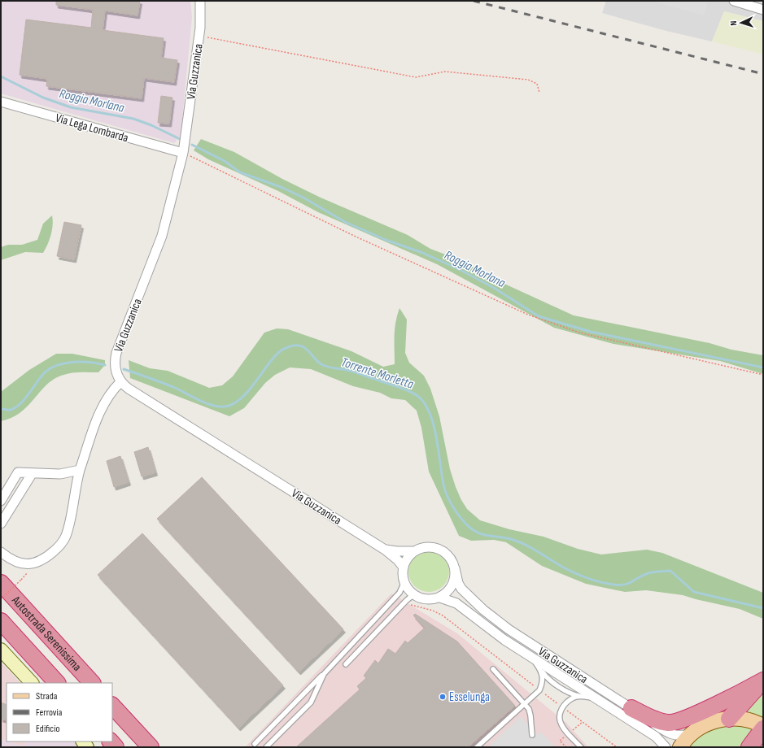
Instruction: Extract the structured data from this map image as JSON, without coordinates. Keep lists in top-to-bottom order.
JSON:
{
  "streets": {
    "highway": ["Autostrada Serenissima"],
    "street": ["Via Guzzanica", "Via Lega Lombarda"]
  },
  "crossings": [
    ["Via Guzzanica", "Via Lega Lombarda"]
  ],
  "water": ["Roggia Morlana", "Torrente Morletta"],
  "places": ["Esselunga"],
  "legend": ["Strada", "Ferrovia", "Edificio"],
  "north": "left"
}
